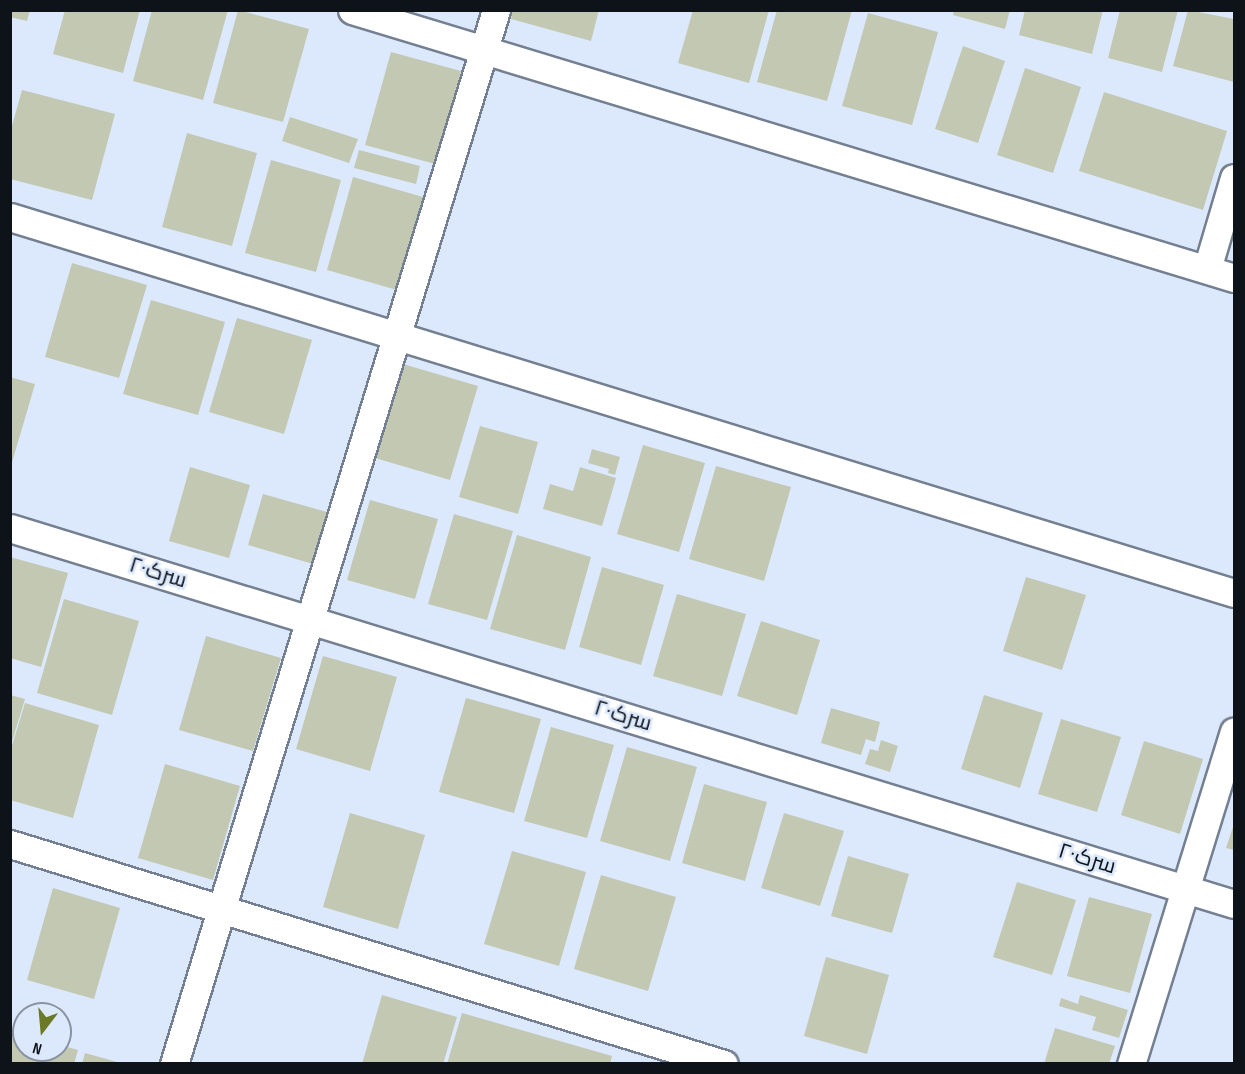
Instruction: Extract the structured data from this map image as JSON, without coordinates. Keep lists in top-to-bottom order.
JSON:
{
  "streets": {
    "street": ["سرک۲۰"]
  },
  "north": "bottom"
}
